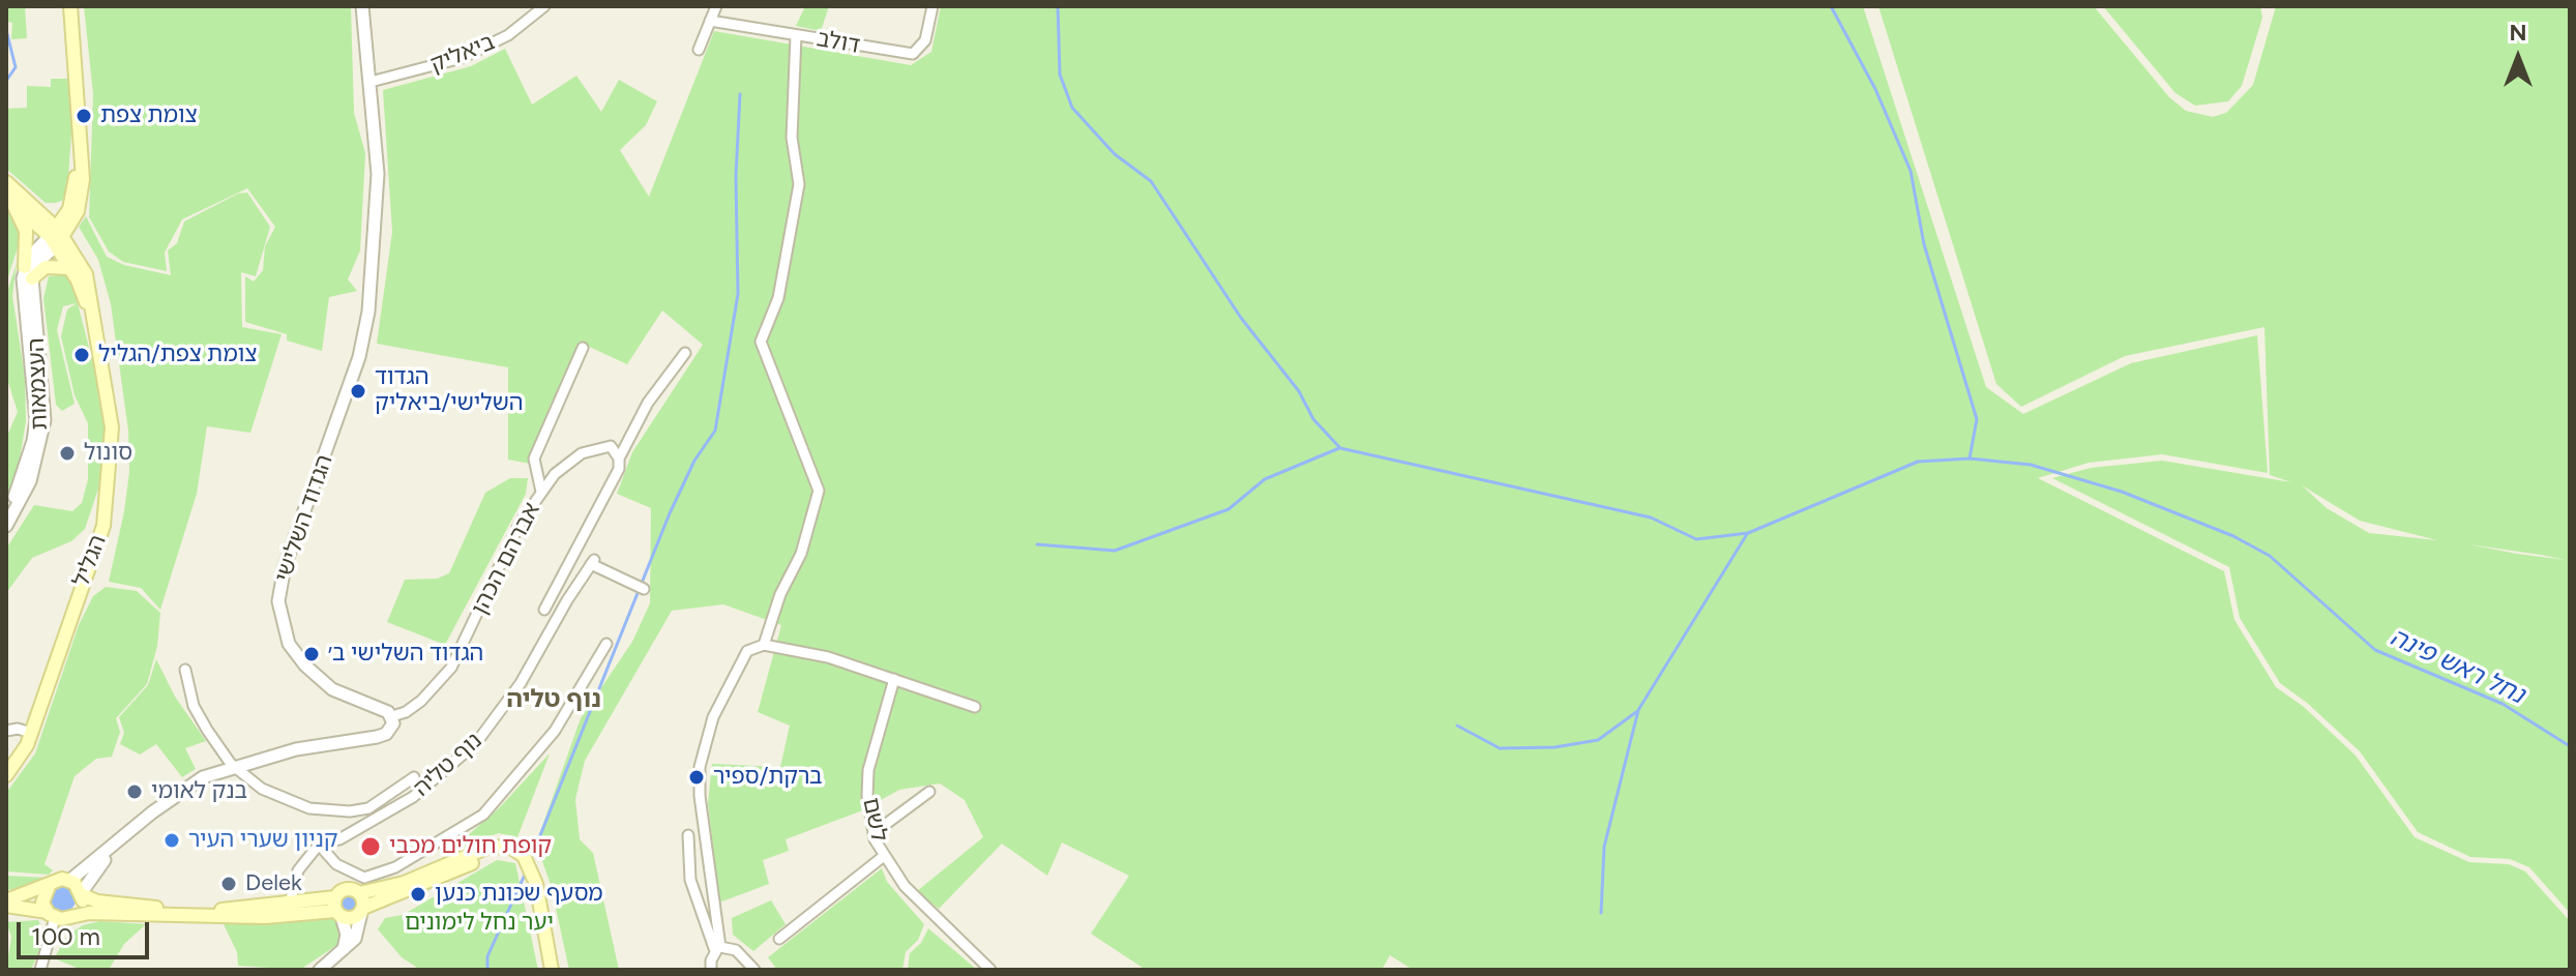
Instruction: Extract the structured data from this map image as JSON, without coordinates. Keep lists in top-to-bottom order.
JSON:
{
  "streets": {
    "main road": ["הגליל"],
    "street": [
      "דולב",
      "ביאליק",
      "העצמאות",
      "הגדוד השלישי",
      "אברהם הכהן",
      "נוף טליה",
      "לשם"
    ]
  },
  "crossings": [
    ["ביאליק", "הגדוד השלישי"],
    ["הגדוד השלישי", "אברהם הכהן"]
  ],
  "districts": ["נוף טליה"],
  "water": ["נחל ראש פינה"],
  "parks": ["יער נחל לימונים"],
  "places": [
    "צומת צפת",
    "צומת צפת/הגליל",
    "הגדוד השלישי/ביאליק",
    "סונול",
    "הגדוד השלישי ב׳",
    "ברקת/ספיר",
    "בנק לאומי",
    "קניון שערי העיר",
    "קופת חולים מכבי",
    "Delek",
    "מסעף שכונת כנען"
  ],
  "scale_bar": "100 m",
  "north": "top"
}
